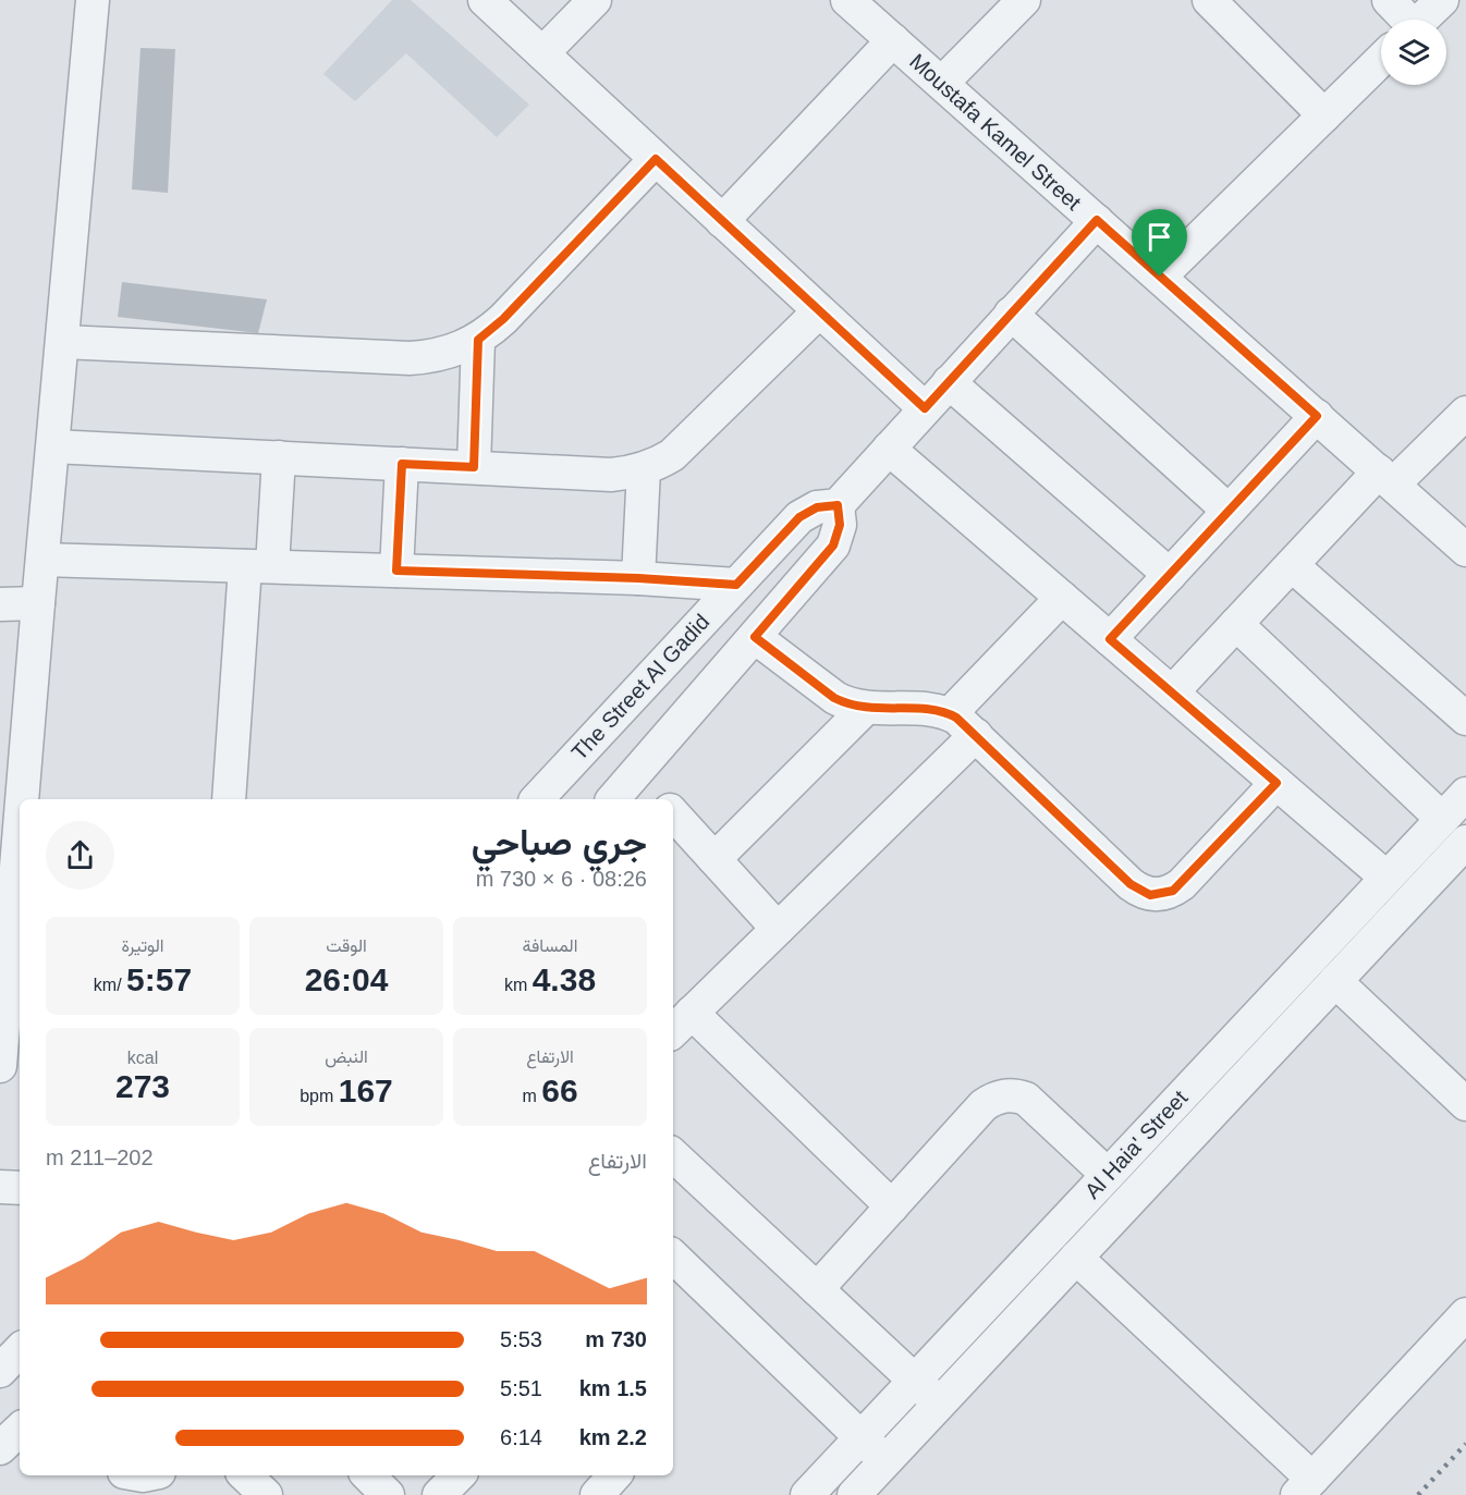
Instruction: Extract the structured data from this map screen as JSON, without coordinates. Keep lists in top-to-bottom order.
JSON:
{
  "streets": {
    "street": ["Moustafa Kamel Street", "The Street Al Gadid", "Al Haia' Street"]
  },
  "page": {
    "heading": ["جري صباحي", "08:26 · 6 × 730 m"],
    "stats": [
      ["المسافة", "4.38 km"],
      ["الوقت", "26:04"],
      ["الوتيرة", "5:57 /km"],
      ["الارتفاع", "66 m"],
      ["النبض", "167 bpm"],
      ["kcal", "273"]
    ],
    "chart": ["الارتفاع", "202–211 m"],
    "list": [
      {
        "name": "730 m",
        "note": "5:53"
      },
      {
        "name": "1.5 km",
        "note": "5:51"
      },
      {
        "name": "2.2 km",
        "note": "6:14"
      }
    ]
  }
}
